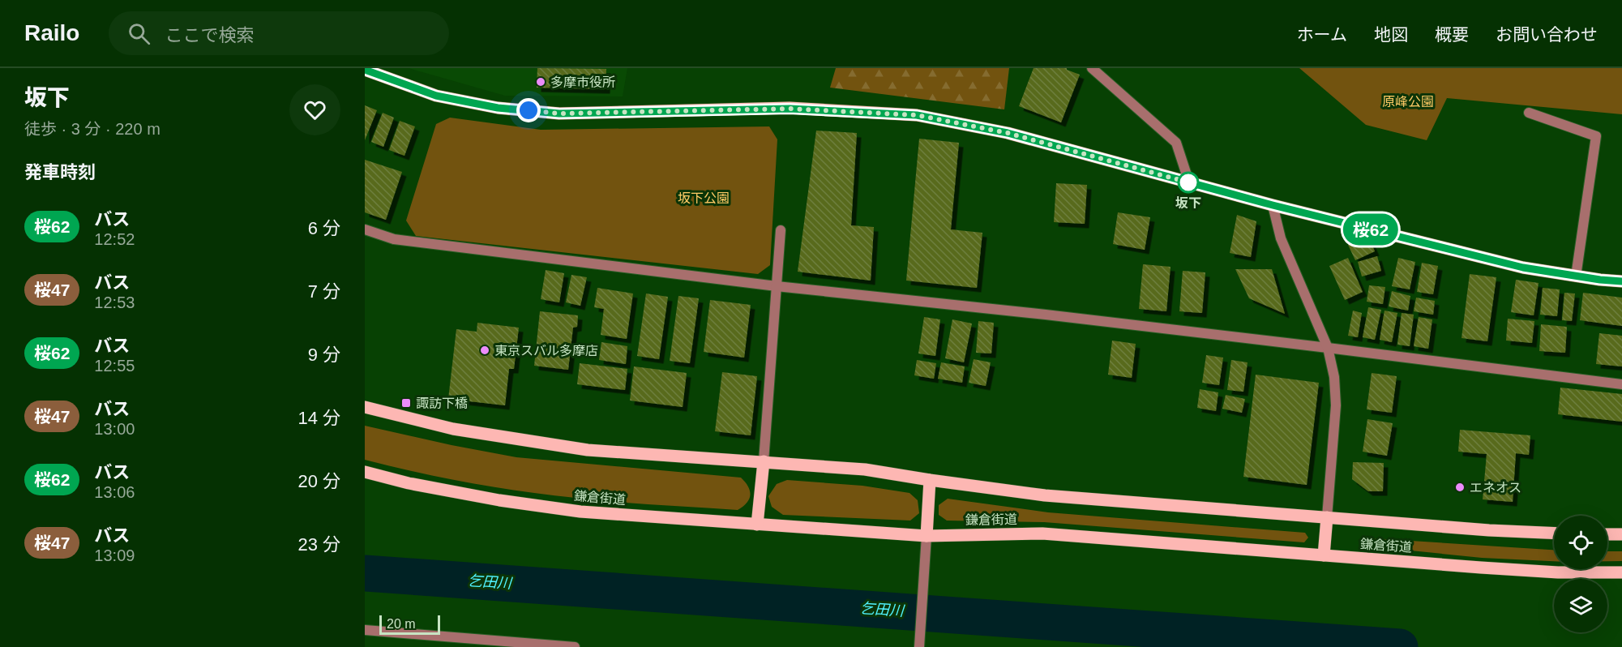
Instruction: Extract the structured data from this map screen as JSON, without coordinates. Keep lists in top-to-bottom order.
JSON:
{
  "streets": {
    "main road": ["鎌倉街道"]
  },
  "water": ["乞田川"],
  "parks": ["原峰公園", "坂下公園"],
  "places": {
    "other": [
      "多摩市役所",
      "坂下",
      "東京スバル多摩店",
      "エネオス"
    ],
    "transit": ["諏訪下橋"]
  },
  "lines": ["bus line 桜62"],
  "scale_bar": "20 m",
  "page": {
    "header": "Railo",
    "search": "ここで検索",
    "nav": [
      "ホーム",
      "地図",
      "概要",
      "お問い合わせ"
    ],
    "heading": [
      ["坂下", "徒歩 · 3 分 · 220 m"],
      "発車時刻"
    ],
    "on_map": "桜62",
    "list": [
      {
        "mark": "桜62",
        "name": "バス",
        "note": "12:52",
        "value": "6 分"
      },
      {
        "mark": "桜47",
        "name": "バス",
        "note": "12:53",
        "value": "7 分"
      },
      {
        "mark": "桜62",
        "name": "バス",
        "note": "12:55",
        "value": "9 分"
      },
      {
        "mark": "桜47",
        "name": "バス",
        "note": "13:00",
        "value": "14 分"
      },
      {
        "mark": "桜62",
        "name": "バス",
        "note": "13:06",
        "value": "20 分"
      },
      {
        "mark": "桜47",
        "name": "バス",
        "note": "13:09",
        "value": "23 分"
      }
    ],
    "scale": "20 m"
  }
}
